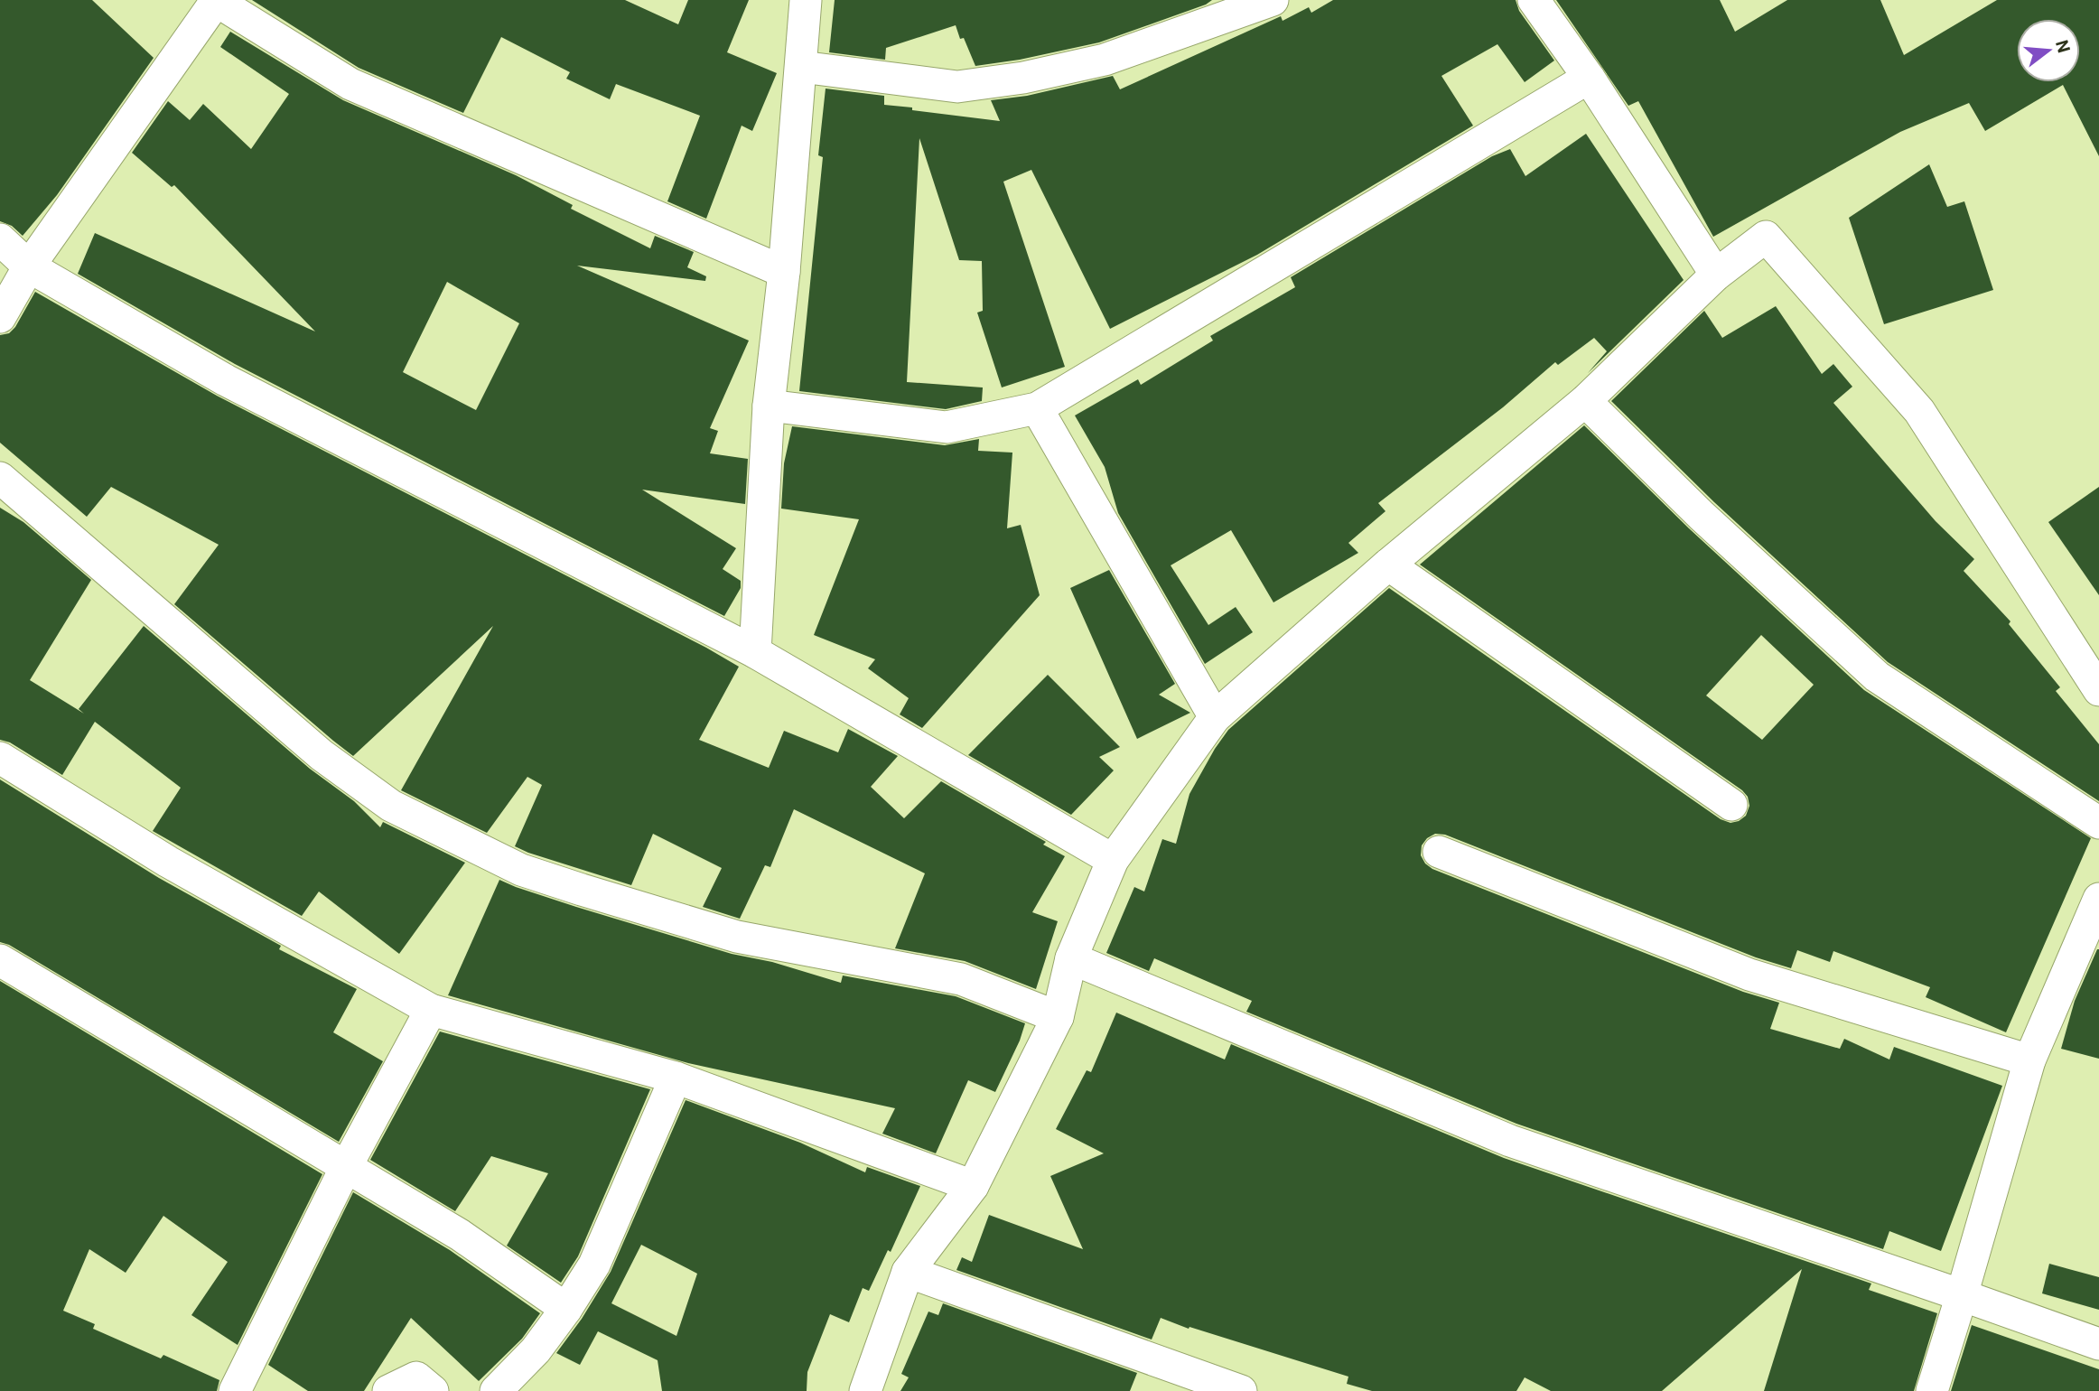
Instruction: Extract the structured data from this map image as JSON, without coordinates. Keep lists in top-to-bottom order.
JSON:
{
  "north": "right"
}
